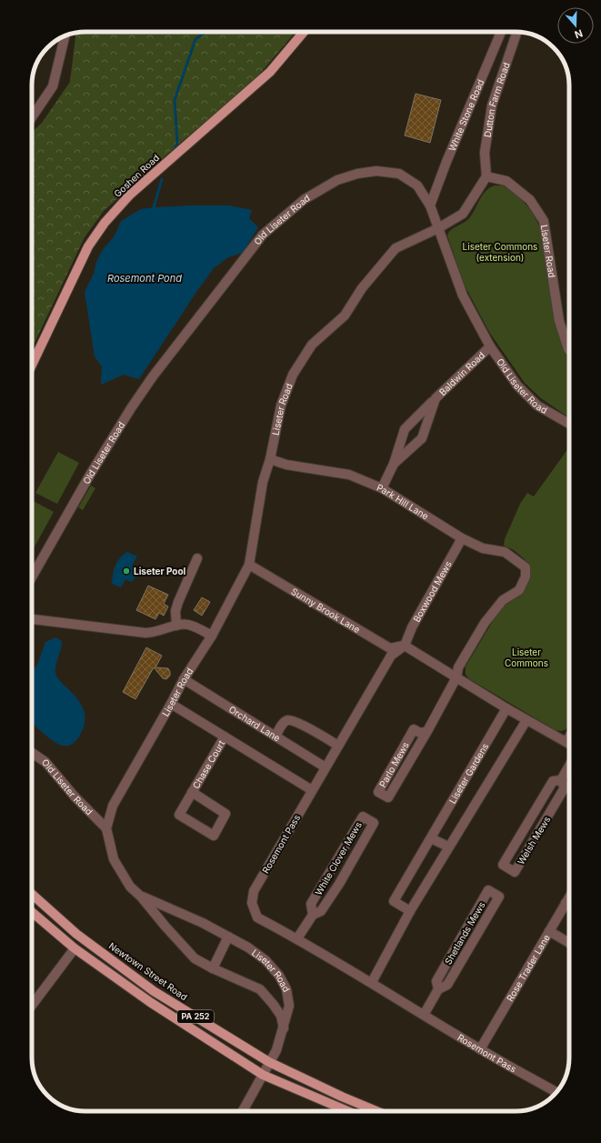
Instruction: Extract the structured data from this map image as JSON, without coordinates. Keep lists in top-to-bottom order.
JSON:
{
  "streets": {
    "main road": ["Goshen Road", "Newtown Street Road", "PA 252"],
    "street": [
      "Dutton Farm Road",
      "White Stone Road",
      "Old Liseter Road",
      "Liseter Road",
      "Baldwin Road",
      "Park Hill Lane",
      "Boxwood Mews",
      "Sunny Brook Lane",
      "Orchard Lane",
      "Chase Court",
      "Parlo Mews",
      "Liseter Gardens",
      "Welsh Mews",
      "Rosemont Pass",
      "White Clover Mews",
      "Shetlands Mews",
      "Rose Trader Lane"
    ]
  },
  "crossings": [
    ["Dutton Farm Road", "Liseter Road"],
    ["White Stone Road", "Old Liseter Road"],
    ["Old Liseter Road", "Liseter Road"],
    ["Old Liseter Road", "Baldwin Road"],
    ["Liseter Road", "Park Hill Lane"],
    ["Liseter Road", "Sunny Brook Lane"],
    ["Liseter Road", "Orchard Lane"],
    ["Liseter Road", "Newtown Street Road"],
    ["Liseter Road", "PA 252"],
    ["Baldwin Road", "Park Hill Lane"],
    ["Park Hill Lane", "Boxwood Mews"],
    ["Park Hill Lane", "Parlo Mews"],
    ["Boxwood Mews", "Sunny Brook Lane"],
    ["Boxwood Mews", "Rosemont Pass"],
    ["Sunny Brook Lane", "Rosemont Pass"],
    ["Orchard Lane", "Rosemont Pass"],
    ["Rosemont Pass", "White Clover Mews"],
    ["Rosemont Pass", "Shetlands Mews"],
    ["Rosemont Pass", "Rose Trader Lane"]
  ],
  "water": ["Rosemont Pond"],
  "parks": ["Liseter Commons (extension)", "Liseter Commons"],
  "places": ["Liseter Pool"],
  "north": "bottom"
}
